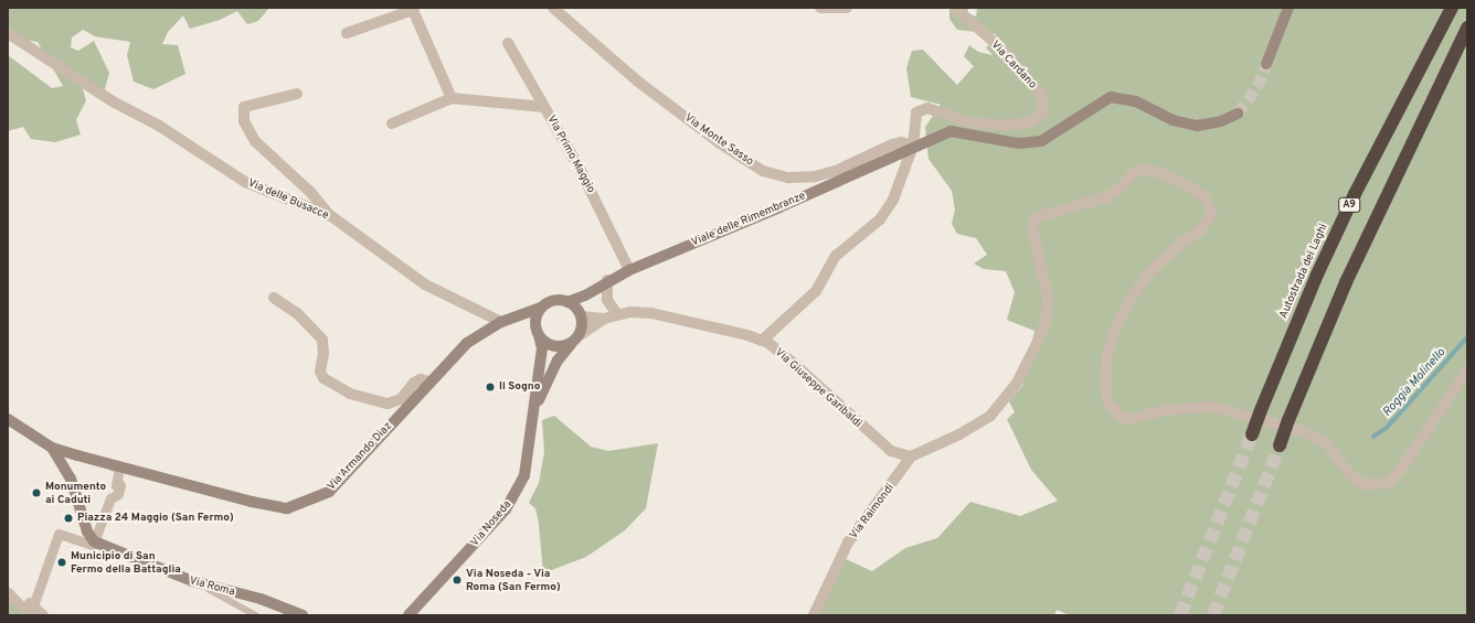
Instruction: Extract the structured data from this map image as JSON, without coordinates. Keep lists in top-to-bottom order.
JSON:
{
  "streets": {
    "highway": ["A9", "Autostrada dei Laghi"],
    "main road": [
      "Viale delle Rimembranze",
      "Via Armando Diaz",
      "Via Noseda",
      "Via Roma"
    ],
    "street": [
      "Via Cardano",
      "Via Monte Sasso",
      "Via Primo Maggio",
      "Via delle Busacce",
      "Via Giuseppe Garibaldi",
      "Via Raimondi"
    ]
  },
  "crossings": [
    ["Via Cardano", "Via Monte Sasso"],
    ["Via Cardano", "Viale delle Rimembranze"],
    ["Via Cardano", "Via Giuseppe Garibaldi"],
    ["Via Monte Sasso", "Viale delle Rimembranze"],
    ["Via Primo Maggio", "Viale delle Rimembranze"],
    ["Via delle Busacce", "Via Armando Diaz"],
    ["Viale delle Rimembranze", "Via Giuseppe Garibaldi"],
    ["Viale delle Rimembranze", "Via Armando Diaz"],
    ["Viale delle Rimembranze", "Via Noseda"],
    ["Via Giuseppe Garibaldi", "Via Armando Diaz"],
    ["Via Giuseppe Garibaldi", "Via Raimondi"],
    ["Via Giuseppe Garibaldi", "Via Noseda"],
    ["Via Armando Diaz", "Via Noseda"]
  ],
  "water": ["Roggia Molinello"],
  "places": [
    "Il Sogno",
    "Monumento ai Caduti",
    "Piazza 24 Maggio (San Fermo)",
    "Municipio di San Fermo della Battaglia",
    "Via Noseda - Via Roma (San Fermo)"
  ]
}
